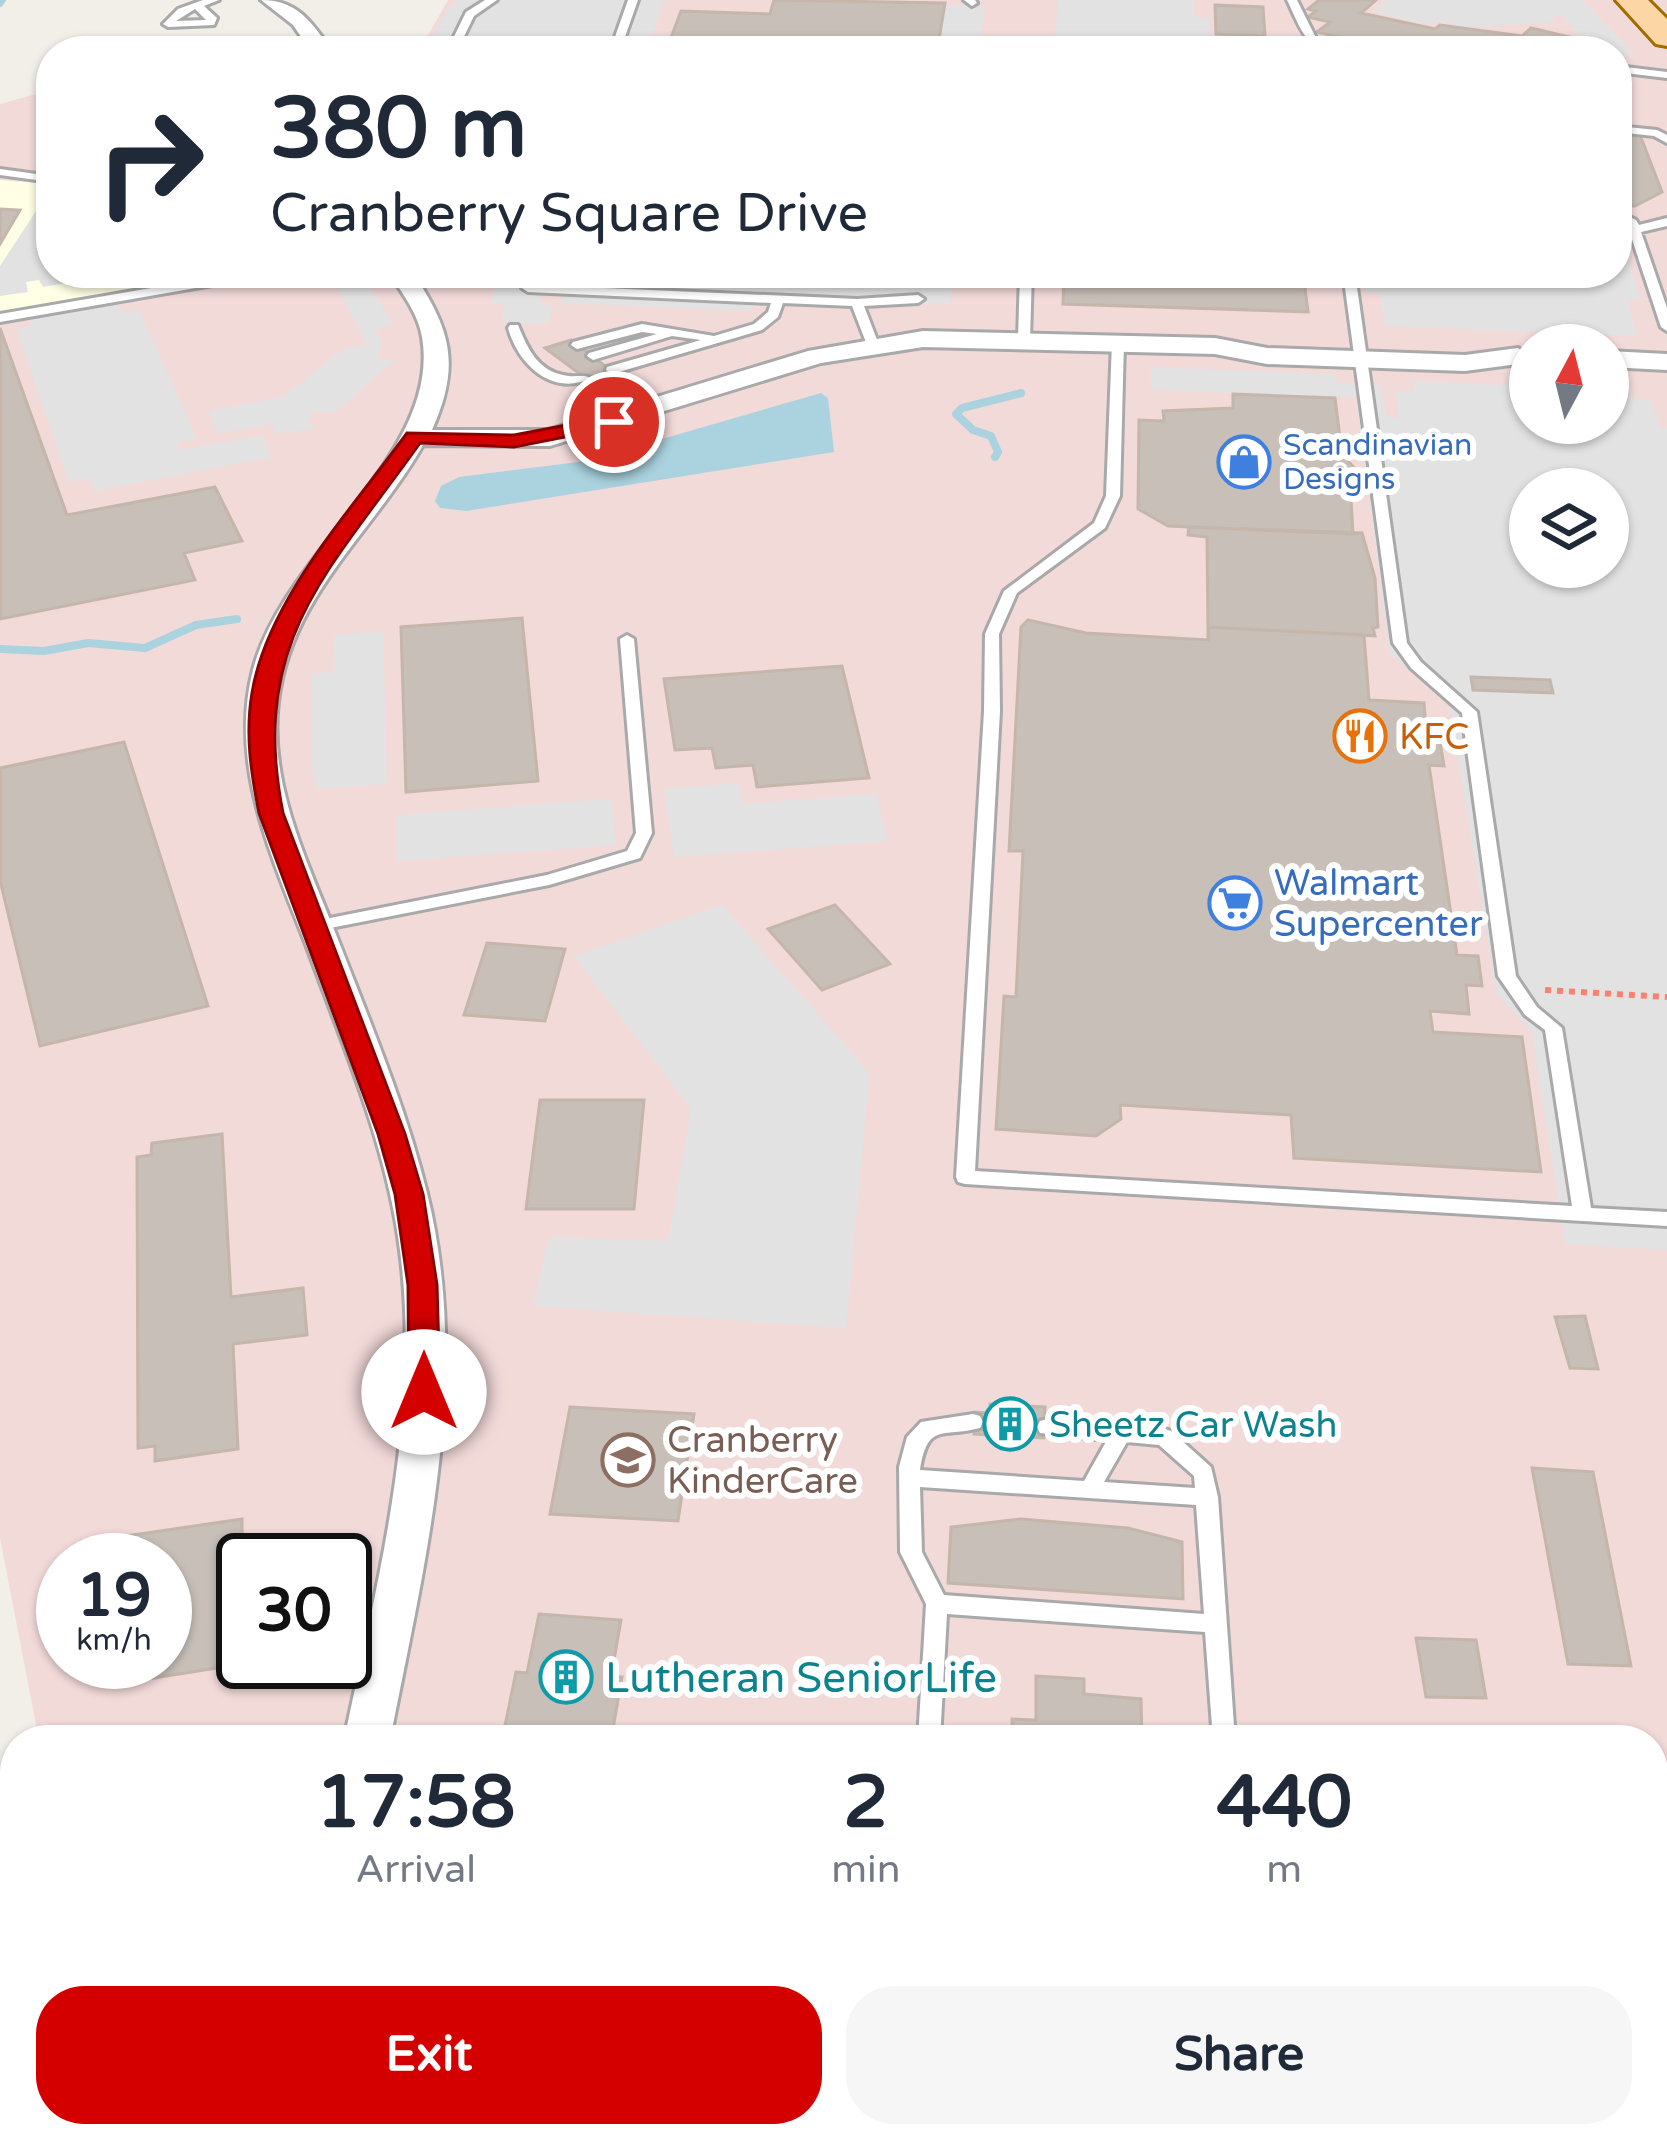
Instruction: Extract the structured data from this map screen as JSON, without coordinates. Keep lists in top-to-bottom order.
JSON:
{
  "places": {
    "shop": ["Scandinavian Designs"],
    "restaurant": ["KFC"],
    "supermarket": ["Walmart Supercenter"],
    "building": ["Sheetz Car Wash", "Lutheran SeniorLife"],
    "school or university": ["Cranberry KinderCare"]
  },
  "north": "top",
  "page": {
    "turn": ["380 m", "Cranberry Square Drive"],
    "speed": "19 km/h",
    "limit": "30",
    "eta": [
      "17:58",
      "Arrival",
      "2",
      "min",
      "440",
      "m"
    ],
    "buttons": ["Exit", "Share"]
  }
}
